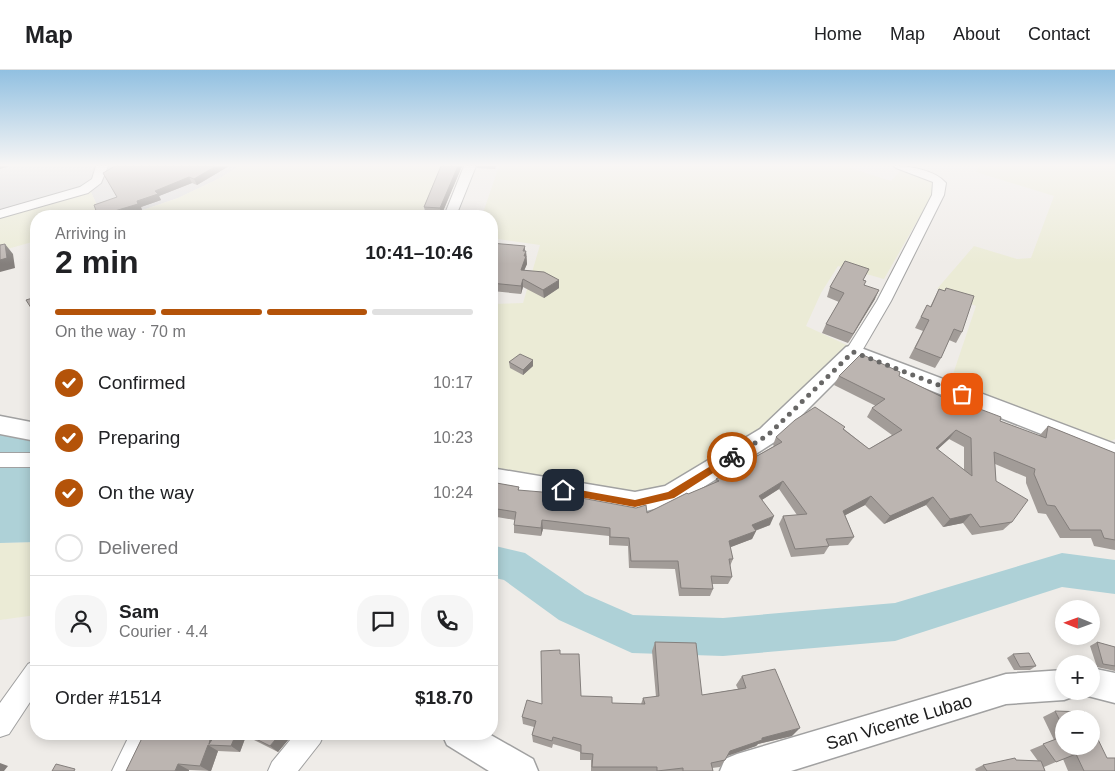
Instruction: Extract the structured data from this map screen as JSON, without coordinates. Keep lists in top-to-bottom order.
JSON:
{
  "streets": {
    "street": ["San Vicente Lubao"]
  },
  "north": "left",
  "page": {
    "header": "Map",
    "nav": [
      "Home",
      "Map",
      "About",
      "Contact"
    ],
    "heading": ["2 min", "Arriving in", "10:41–10:46"],
    "panel": [
      "Sam",
      "Courier · 4.4",
      "Order #1514",
      "$18.70"
    ],
    "bar": "On the way · 70 m",
    "list": [
      ["Confirmed", "10:17"],
      ["Preparing", "10:23"],
      ["On the way", "10:24"],
      "Delivered"
    ],
    "map_buttons": ["+", "−"]
  }
}
